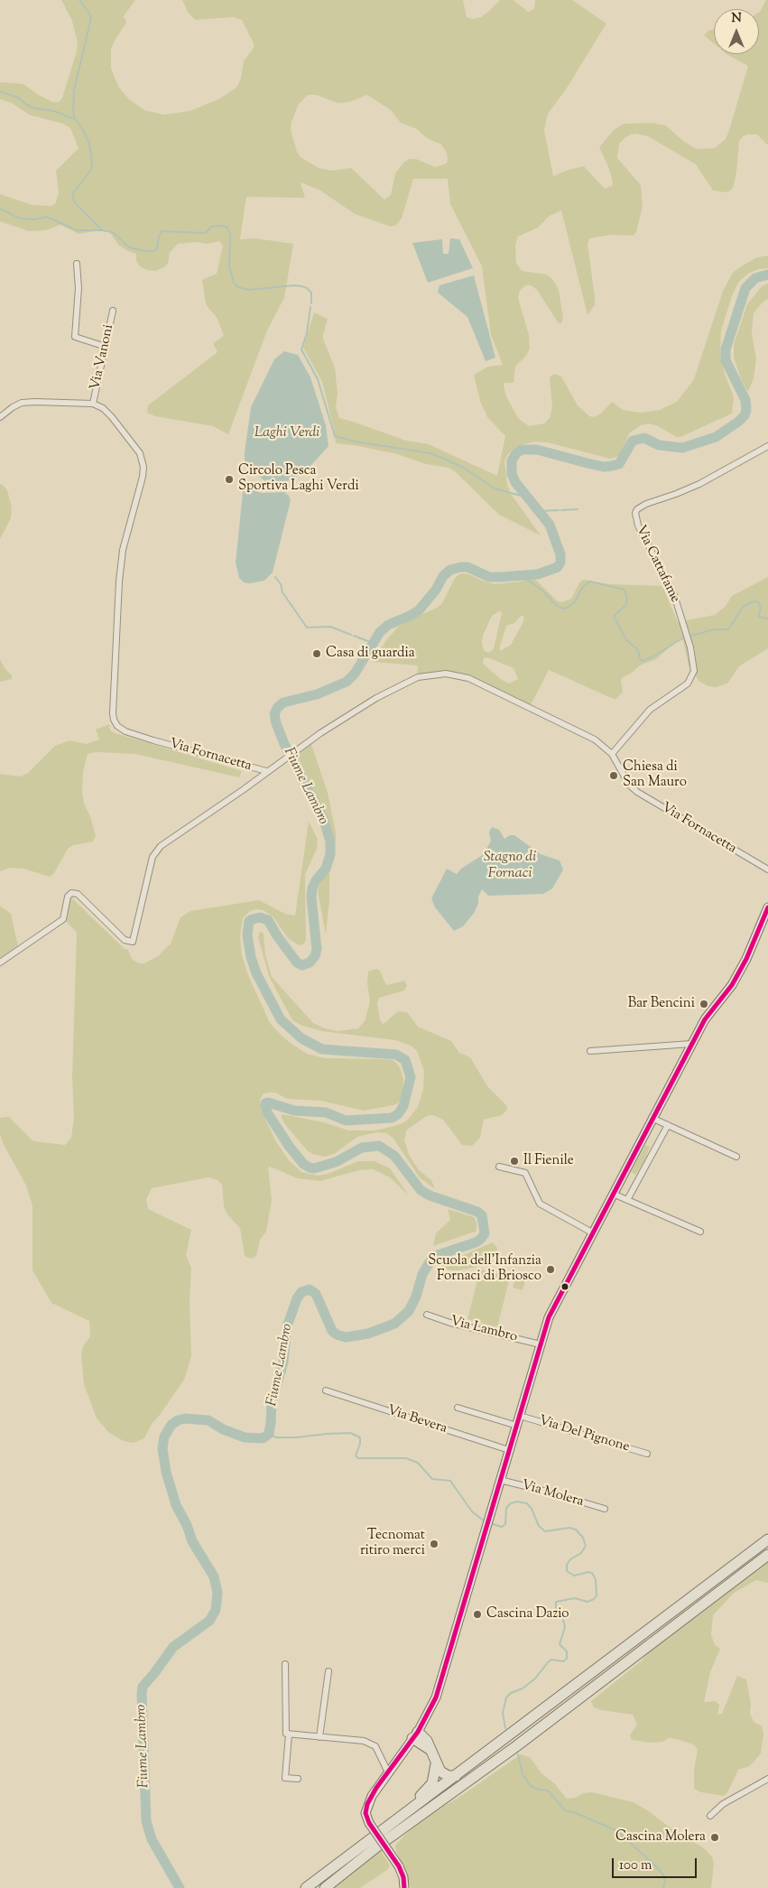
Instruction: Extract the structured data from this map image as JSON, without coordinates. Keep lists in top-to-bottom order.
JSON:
{
  "streets": {
    "street": [
      "Via Vanoni",
      "Via Cattafame",
      "Via Fornacetta",
      "Via Lambro",
      "Via Bevera",
      "Via Del Pignone",
      "Via Molera"
    ]
  },
  "crossings": [
    ["Via Vanoni", "Via Fornacetta"],
    ["Via Cattafame", "Via Fornacetta"]
  ],
  "water": ["Laghi Verdi", "Fiume Lambro", "Stagno di Fornaci"],
  "places": [
    "Circolo Pesca Sportiva Laghi Verdi",
    "Casa di guardia",
    "Chiesa di San Mauro",
    "Bar Bencini",
    "Il Fienile",
    "Scuola dell’Infanzia Fornaci di Briosco",
    "Tecnomat ritiro merci",
    "Cascina Dazio",
    "Cascina Molera"
  ],
  "scale_bar": "100 m",
  "north": "top"
}
